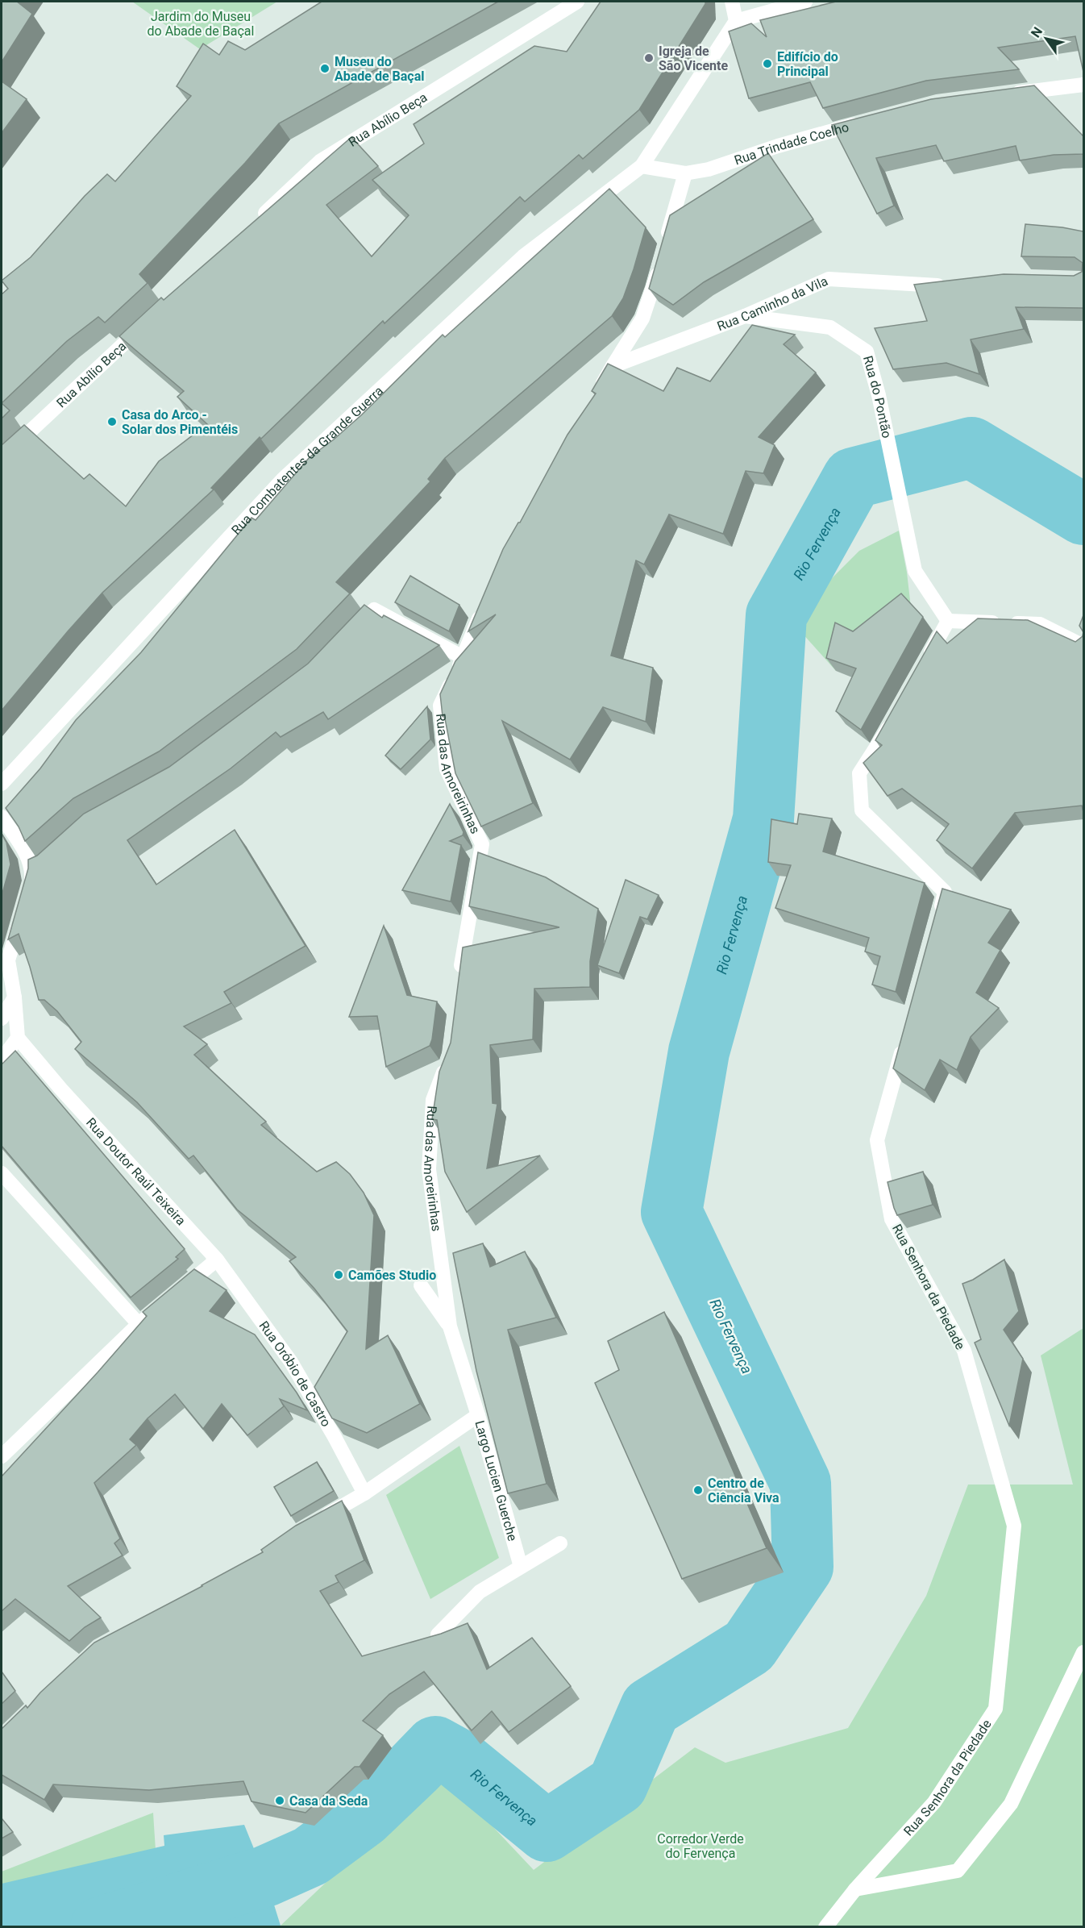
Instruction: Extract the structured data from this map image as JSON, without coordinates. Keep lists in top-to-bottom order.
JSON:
{
  "streets": {
    "street": [
      "Rua Abílio Beça",
      "Rua Trindade Coelho",
      "Rua Caminho da Vila",
      "Rua do Pontão",
      "Rua Combatentes da Grande Guerra",
      "Rua das Amoreirinhas",
      "Rua Doutor Raúl Teixeira",
      "Rua Senhora da Piedade",
      "Rua Oróbio de Castro",
      "Largo Lucien Guerche"
    ]
  },
  "crossings": [
    ["Rua Trindade Coelho", "Rua Combatentes da Grande Guerra"],
    ["Rua Caminho da Vila", "Rua do Pontão"],
    ["Rua das Amoreirinhas", "Largo Lucien Guerche"],
    ["Rua Doutor Raúl Teixeira", "Rua Oróbio de Castro"],
    ["Rua Oróbio de Castro", "Largo Lucien Guerche"]
  ],
  "water": ["Rio Fervença"],
  "parks": ["Jardim do Museu do Abade de Baçal", "Corredor Verde do Fervença"],
  "places": [
    "Igreja de São Vicente",
    "Edifício do Principal",
    "Museu do Abade de Baçal",
    "Casa do Arco - Solar dos Pimentéis",
    "Camões Studio",
    "Centro de Ciência Viva",
    "Casa da Seda"
  ],
  "north": "top left"
}
